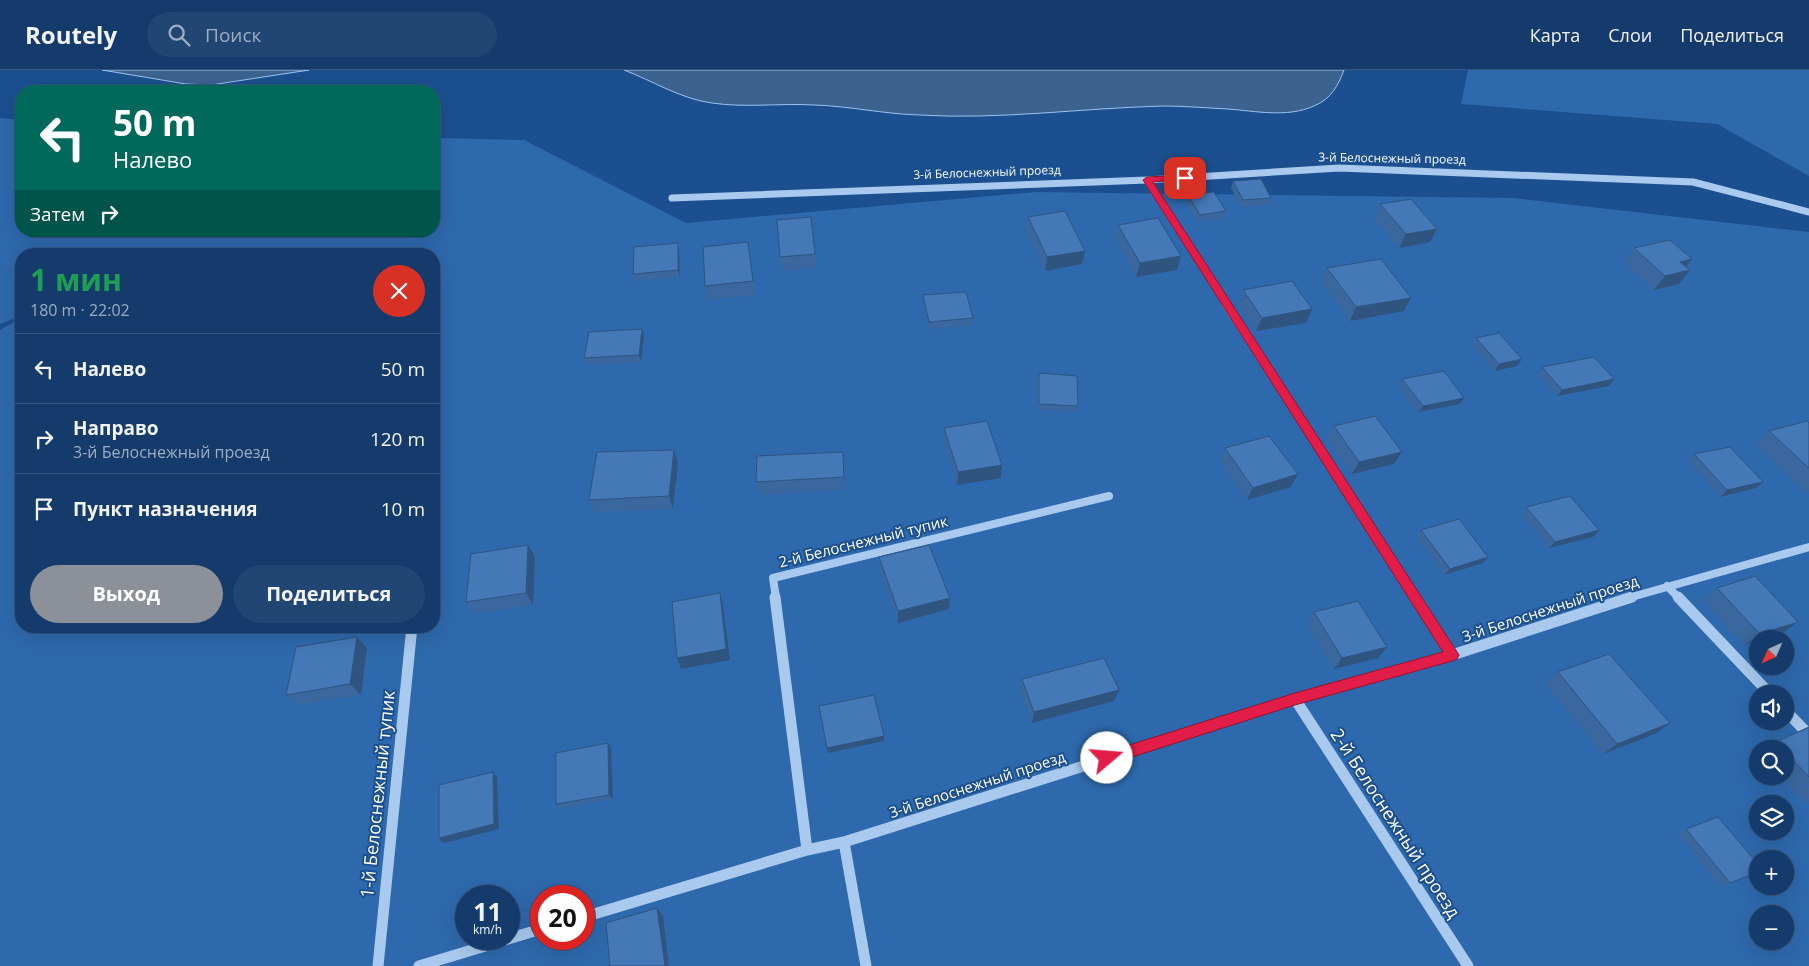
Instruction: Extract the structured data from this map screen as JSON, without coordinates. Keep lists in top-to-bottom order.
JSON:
{
  "streets": {
    "lane": [
      "3-й Белоснежный проезд",
      "2-й Белоснежный тупик",
      "1-й Белоснежный тупик",
      "2-й Белоснежный проезд"
    ]
  },
  "crossings": [
    ["3-й Белоснежный проезд", "2-й Белоснежный тупик"],
    ["3-й Белоснежный проезд", "2-й Белоснежный проезд"]
  ],
  "north": "bottom left",
  "page": {
    "header": "Routely",
    "search": "Поиск",
    "nav": ["Карта", "Слои", "Поделиться"],
    "turn": ["50 m", "Налево"],
    "then": "Затем",
    "heading": ["1 мин", "180 m · 22:02"],
    "list": [
      {
        "name": "Налево",
        "value": "50 m"
      },
      {
        "name": "Направо",
        "note": "3-й Белоснежный проезд",
        "value": "120 m"
      },
      {
        "name": "Пункт назначения",
        "value": "10 m"
      }
    ],
    "buttons": ["Выход", "Поделиться"],
    "map_buttons": ["+", "−"],
    "speed": "11 km/h",
    "limit": "20"
  }
}
